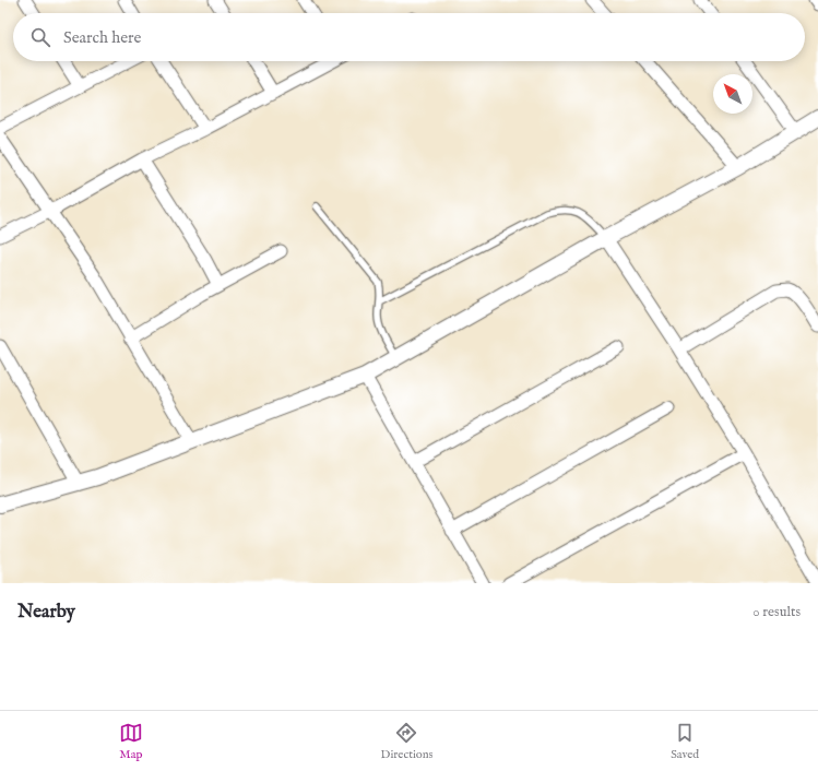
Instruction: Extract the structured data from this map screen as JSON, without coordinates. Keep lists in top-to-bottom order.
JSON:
{
  "north": "top left",
  "page": {
    "search": "Search here",
    "heading": ["Nearby", "0 results"],
    "nav": ["Map", "Directions", "Saved"]
  }
}
